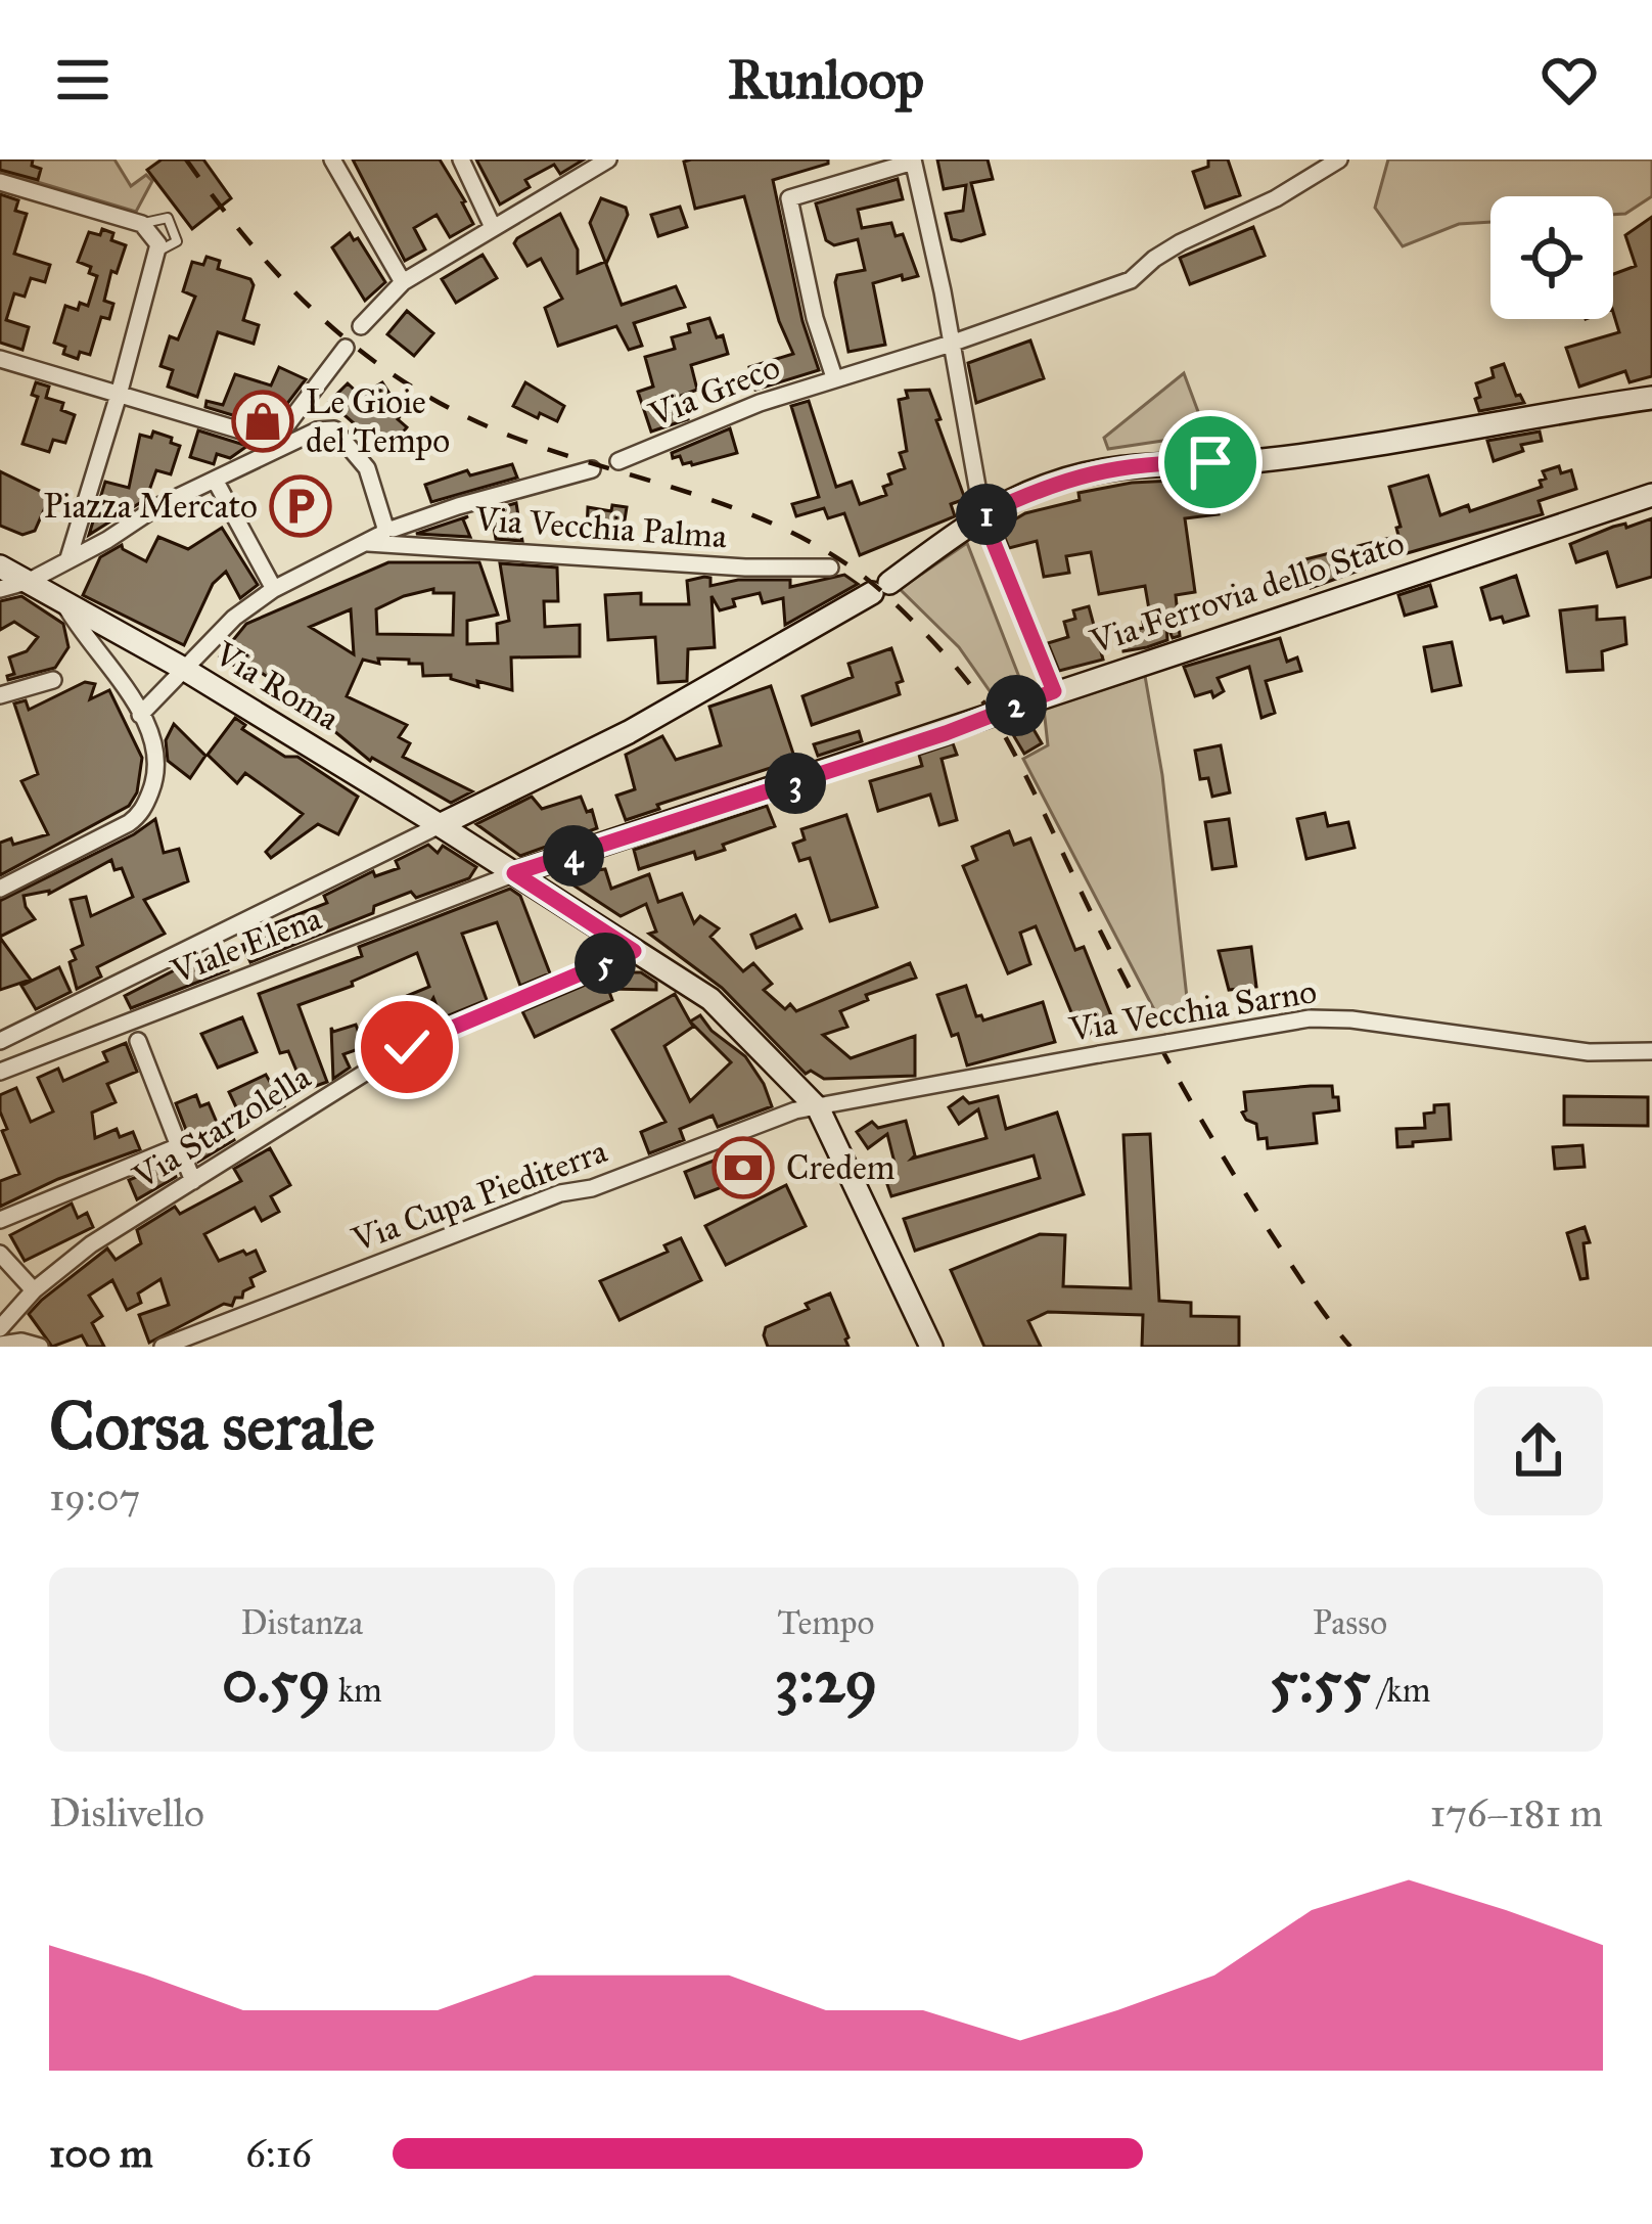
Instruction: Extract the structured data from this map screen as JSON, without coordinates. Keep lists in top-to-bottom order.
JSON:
{
  "streets": {
    "main road": ["Via Ferrovia dello Stato", "Via Roma"],
    "street": [
      "Via Greco",
      "Via Vecchia Palma",
      "Viale Elena",
      "Via Vecchia Sarno",
      "Via Starzolella",
      "Via Cupa Piediterra"
    ]
  },
  "crossings": [
    ["Via Ferrovia dello Stato", "Via Roma"],
    ["Via Ferrovia dello Stato", "Viale Elena"],
    ["Via Roma", "Viale Elena"],
    ["Via Roma", "Via Vecchia Sarno"],
    ["Via Roma", "Via Starzolella"],
    ["Via Roma", "Via Cupa Piediterra"],
    ["Via Vecchia Sarno", "Via Cupa Piediterra"]
  ],
  "places": {
    "shop": ["Le Gioie del Tempo"],
    "parking": ["Piazza Mercato"],
    "bank": ["Credem"]
  },
  "page": {
    "header": "Runloop",
    "pins": [
      "1",
      "2",
      "3",
      "4",
      "5"
    ],
    "heading": ["Corsa serale", "19:07"],
    "stats": [
      ["Distanza", "0.59 km"],
      ["Tempo", "3:29"],
      ["Passo", "5:55 /km"]
    ],
    "chart": ["Dislivello", "176–181 m"],
    "list": [
      {
        "name": "100 m",
        "note": "6:16"
      }
    ]
  }
}
